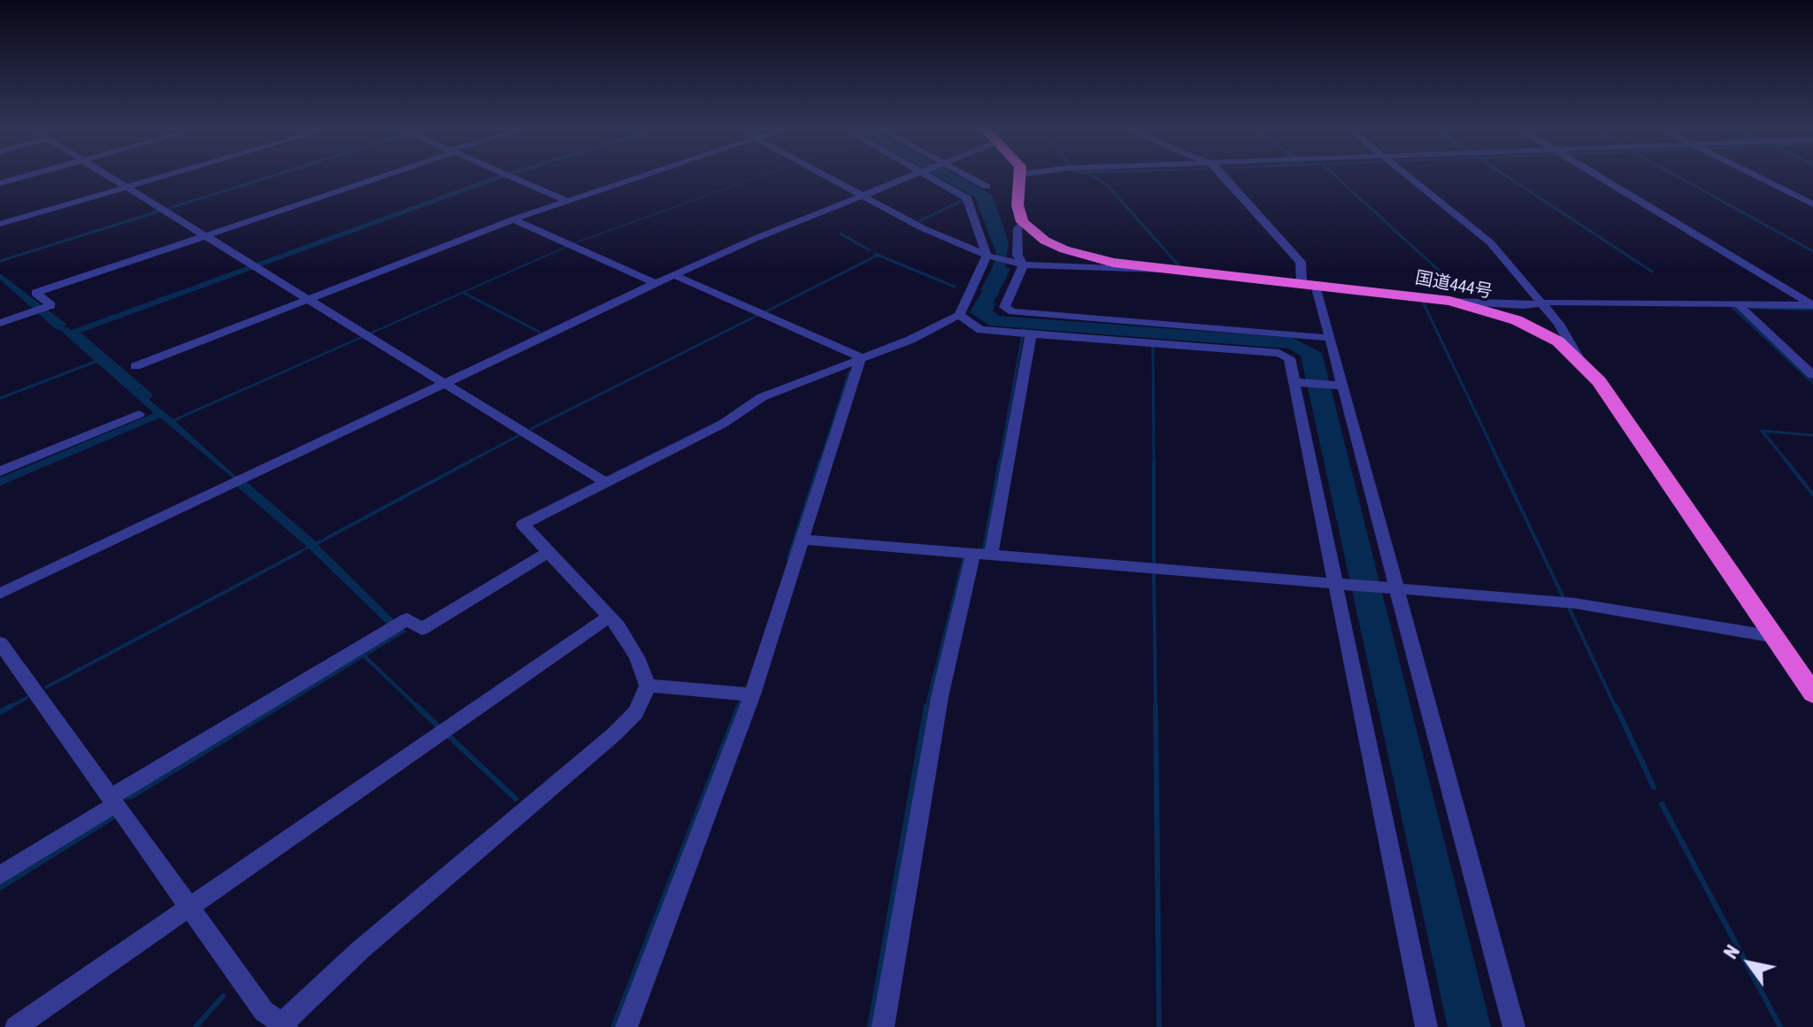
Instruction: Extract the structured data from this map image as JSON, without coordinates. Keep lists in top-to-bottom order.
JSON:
{
  "streets": {
    "highway": ["国道444号"]
  },
  "north": "top left"
}
